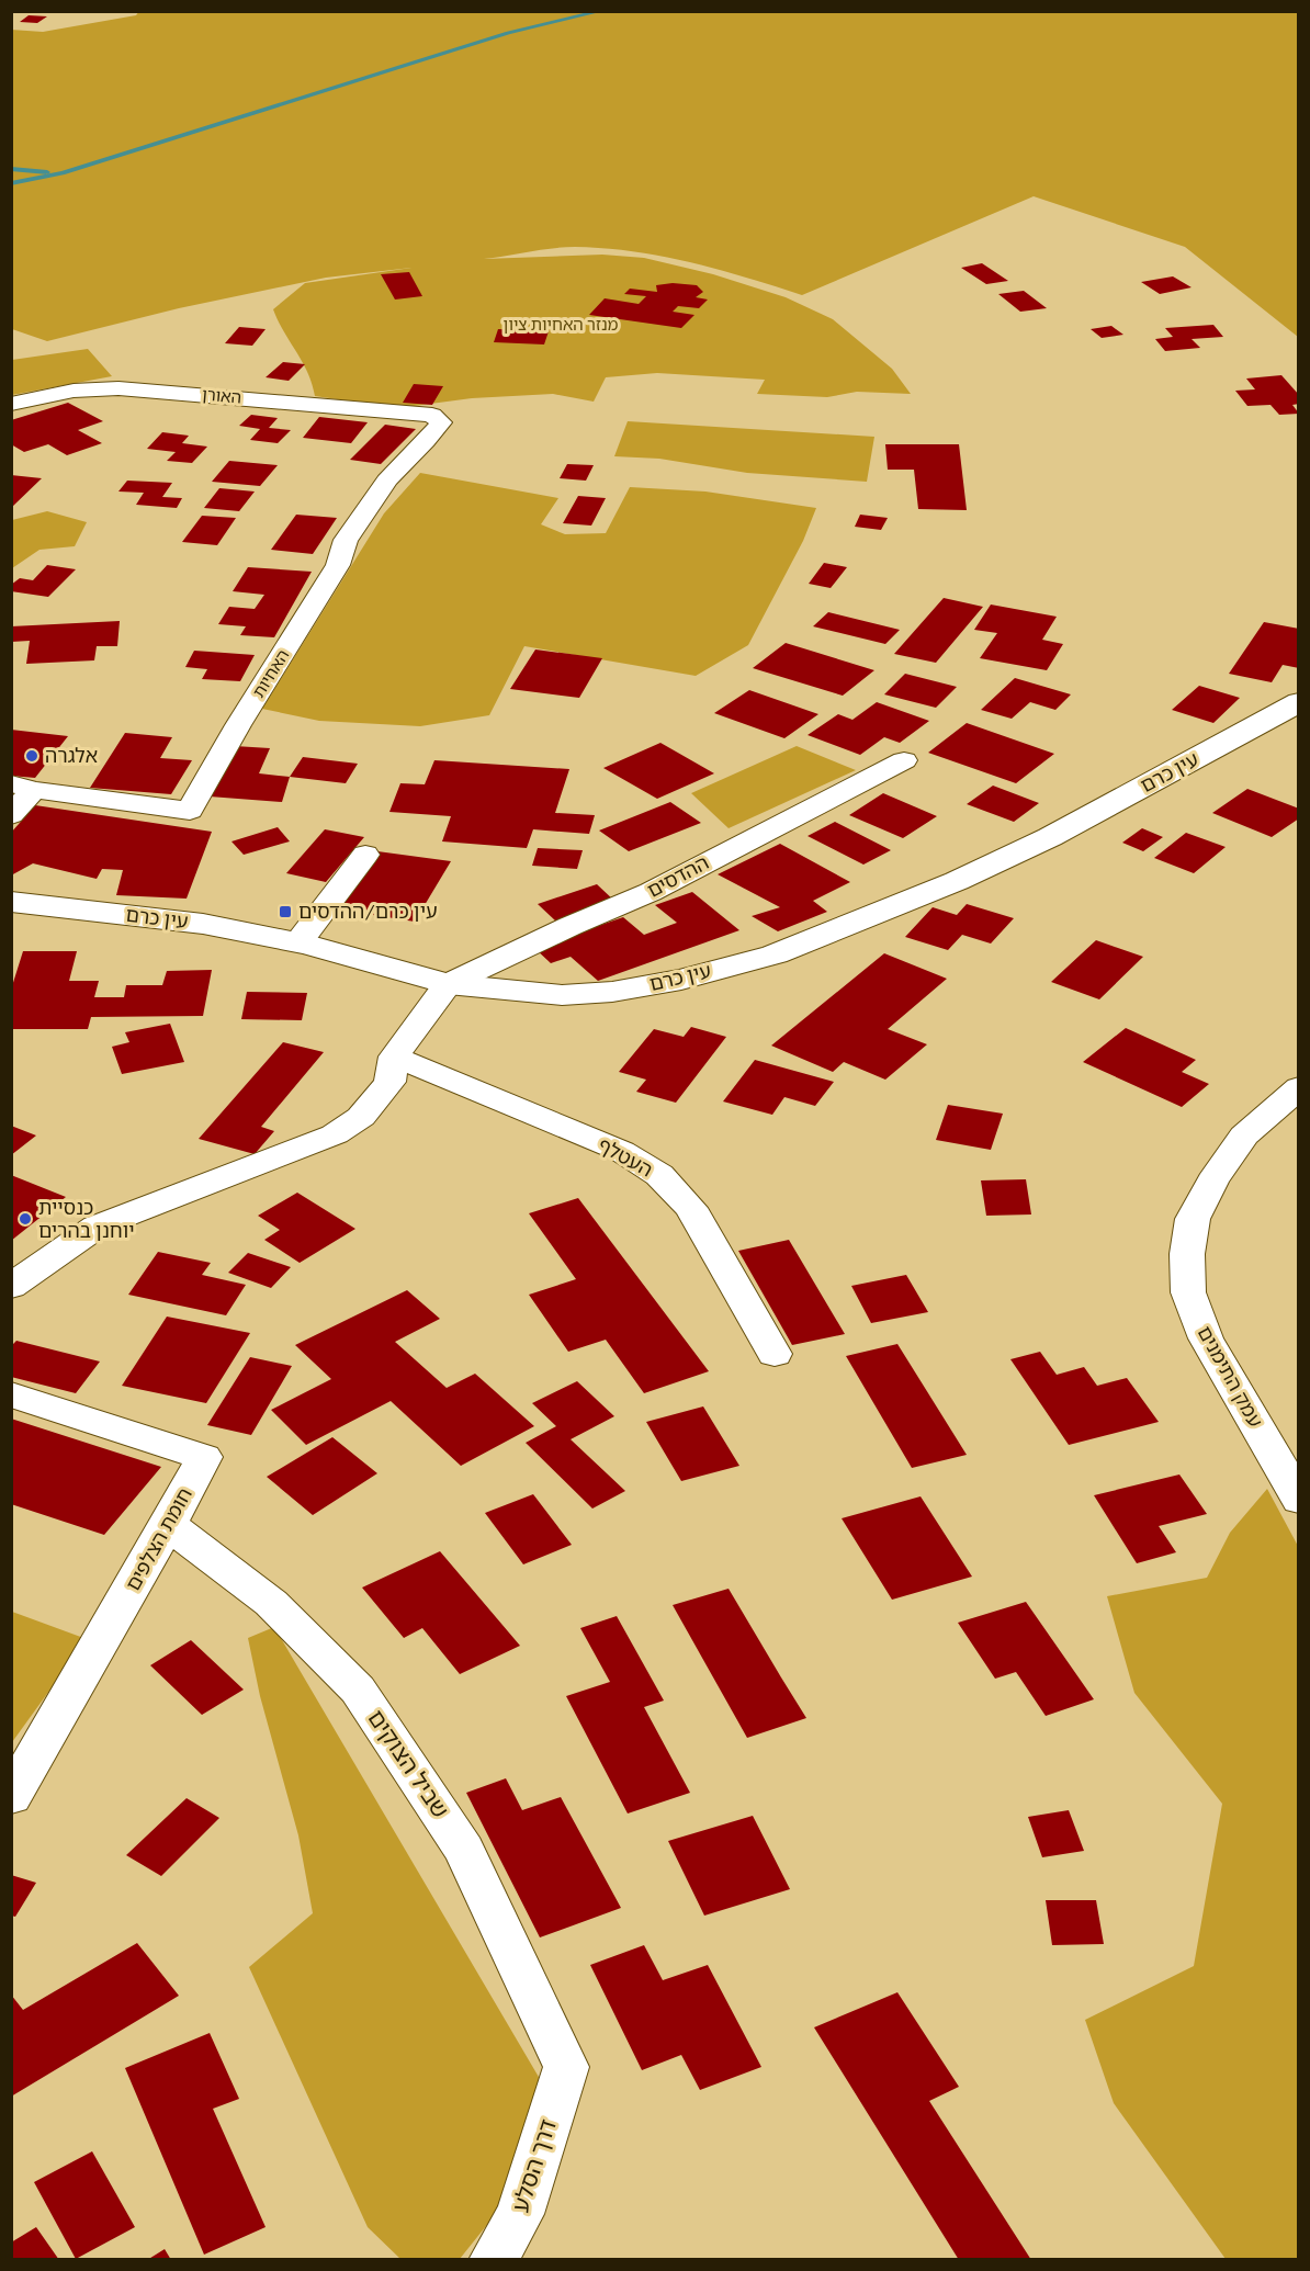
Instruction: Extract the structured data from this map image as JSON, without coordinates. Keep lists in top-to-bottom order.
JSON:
{
  "streets": {
    "main road": ["עין כרם"],
    "street": [
      "האורן",
      "האחיות",
      "ההדסים",
      "העטלף",
      "עמק התימנים",
      "חומת הצלפים",
      "שביל הצוקים",
      "דרך הסלע"
    ]
  },
  "crossings": [
    ["האורן", "האחיות"],
    ["עין כרם", "ההדסים"],
    ["חומת הצלפים", "שביל הצוקים"],
    ["שביל הצוקים", "דרך הסלע"]
  ],
  "parks": ["מנזר האחיות ציון"],
  "places": {
    "other": ["אלגרה", "כנסיית יוחנן בהרים"],
    "transit": ["עין כרם/ההדסים"]
  }
}
